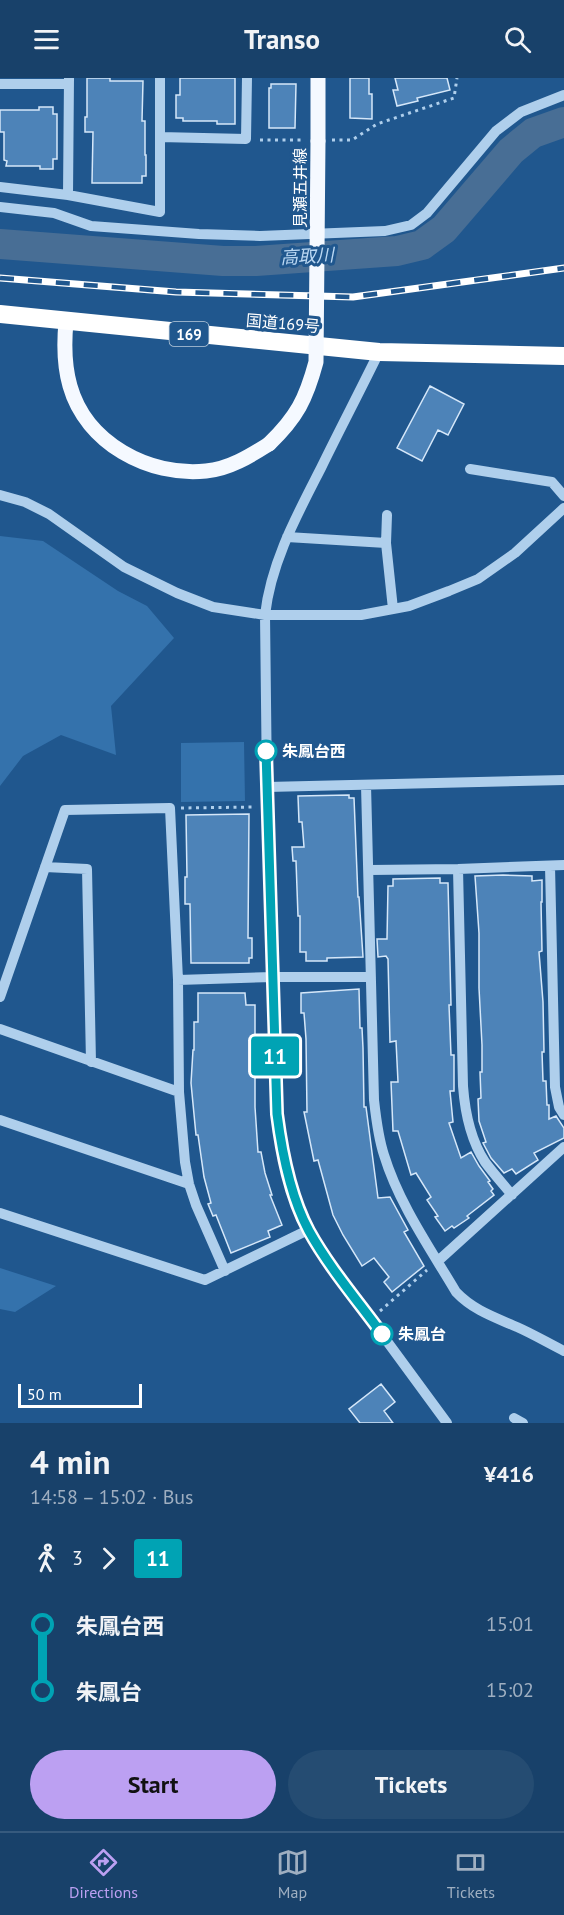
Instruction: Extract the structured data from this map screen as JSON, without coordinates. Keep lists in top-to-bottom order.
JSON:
{
  "streets": {
    "highway": ["国道169号", "169"],
    "main road": ["見瀬五井線"]
  },
  "crossings": [
    ["見瀬五井線", "国道169号"]
  ],
  "water": ["高取川"],
  "places": ["朱鳳台西", "朱鳳台"],
  "lines": ["bus line 11"],
  "scale_bar": "50 m",
  "page": {
    "header": "Transo",
    "on_map": "11",
    "scale": "50 m",
    "heading": ["4 min", "14:58 – 15:02 · Bus", "¥416"],
    "legs": ["3", "11"],
    "list": [
      {
        "name": "朱鳳台西",
        "value": "15:01"
      },
      {
        "name": "朱鳳台",
        "value": "15:02"
      }
    ],
    "buttons": ["Start", "Tickets"],
    "tabs": ["Directions", "Map", "Tickets"]
  }
}
